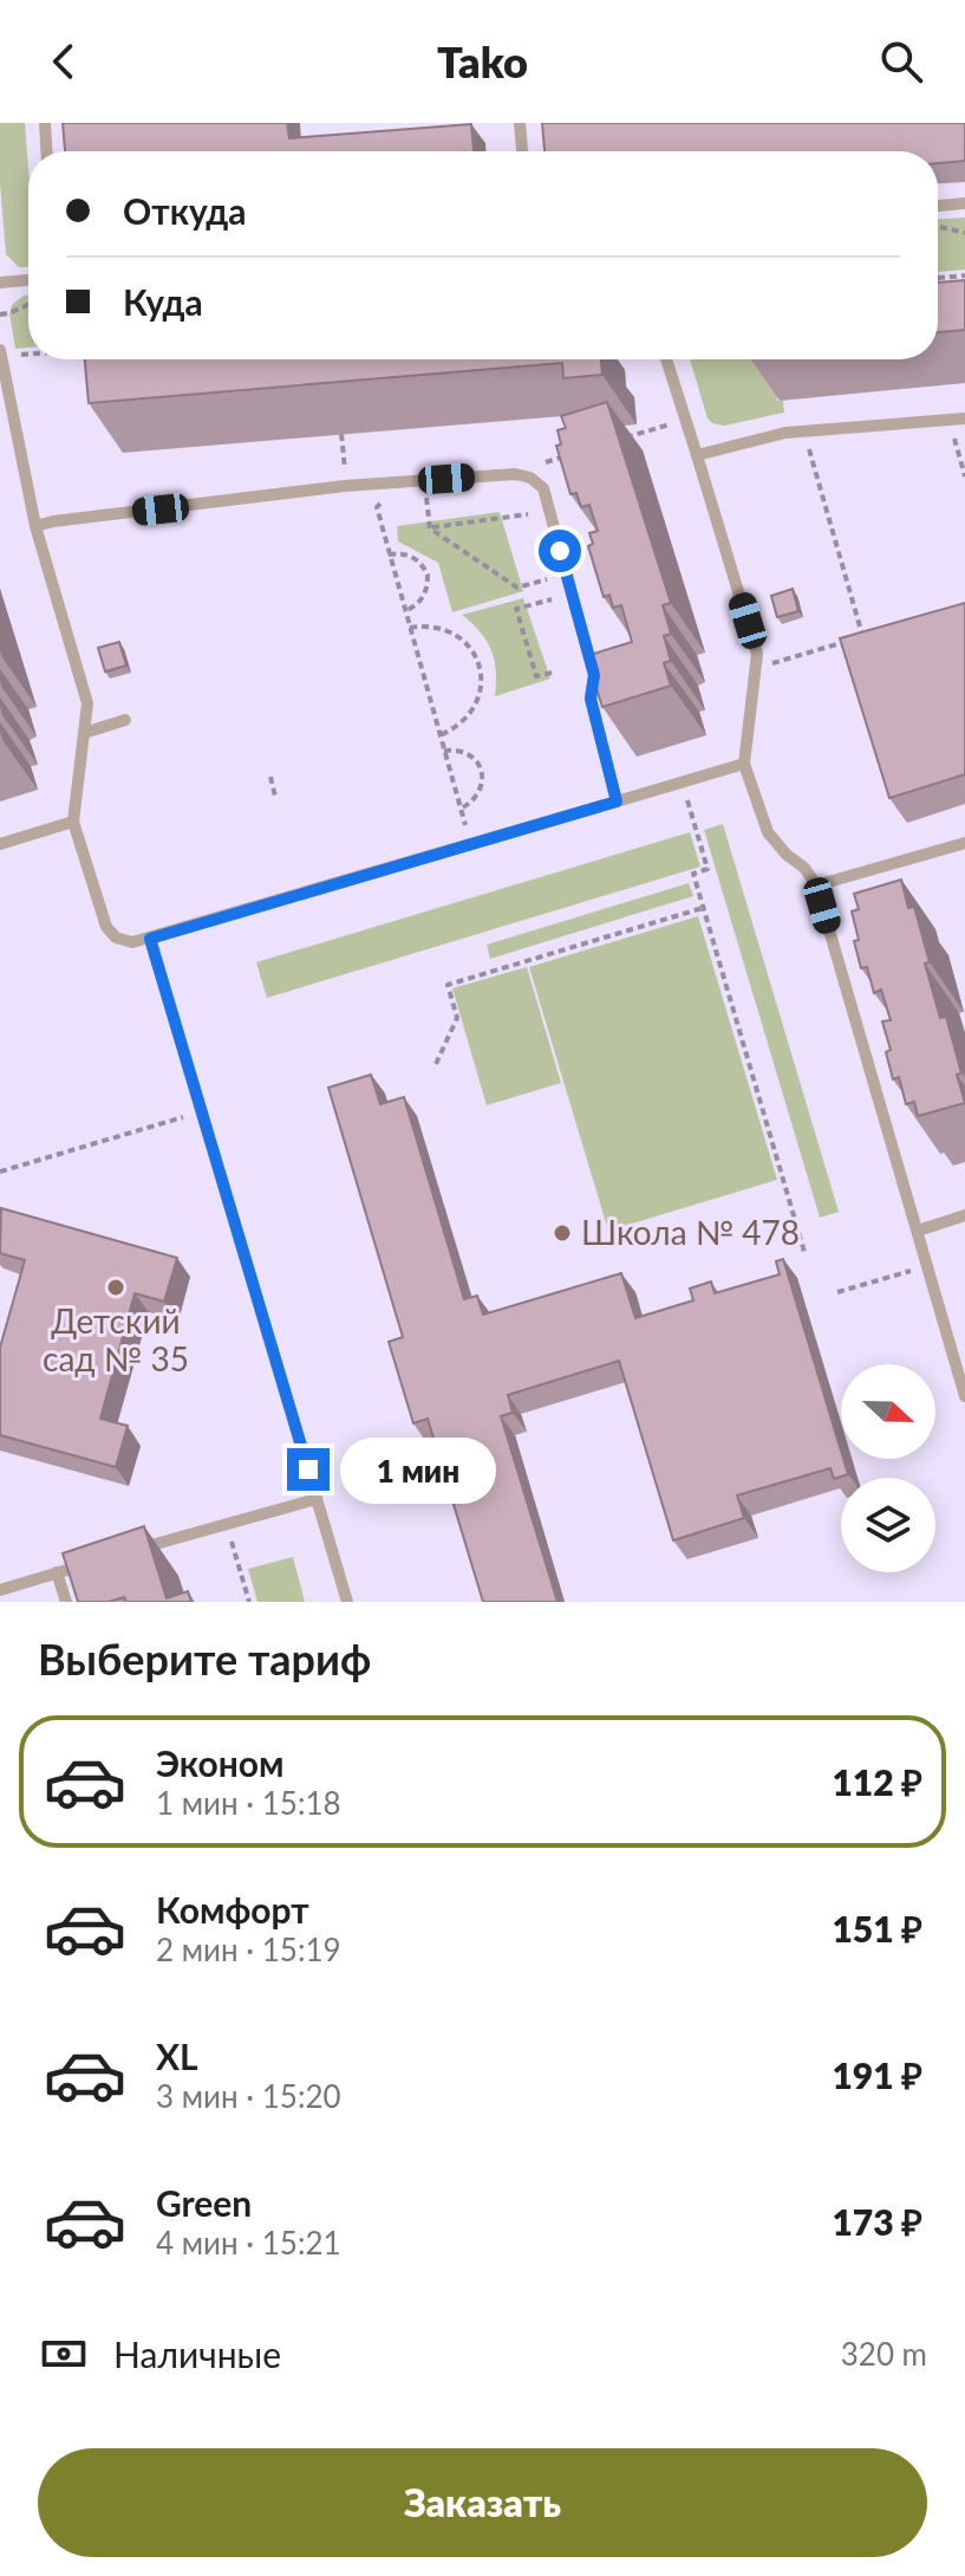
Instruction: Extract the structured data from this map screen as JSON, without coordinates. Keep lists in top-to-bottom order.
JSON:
{
  "places": ["Школа № 478", "Детский сад № 35"],
  "north": "right",
  "page": {
    "header": "Tako",
    "banner": ["Откуда", "Куда"],
    "bubble": "1 мин",
    "heading": "Выберите тариф",
    "list": [
      {
        "name": "Эконом",
        "note": "1 мин · 15:18",
        "value": "112 ₽"
      },
      {
        "name": "Комфорт",
        "note": "2 мин · 15:19",
        "value": "151 ₽"
      },
      {
        "name": "XL",
        "note": "3 мин · 15:20",
        "value": "191 ₽"
      },
      {
        "name": "Green",
        "note": "4 мин · 15:21",
        "value": "173 ₽"
      }
    ],
    "pay": ["Наличные", "320 m"],
    "buttons": "Заказать"
  }
}
